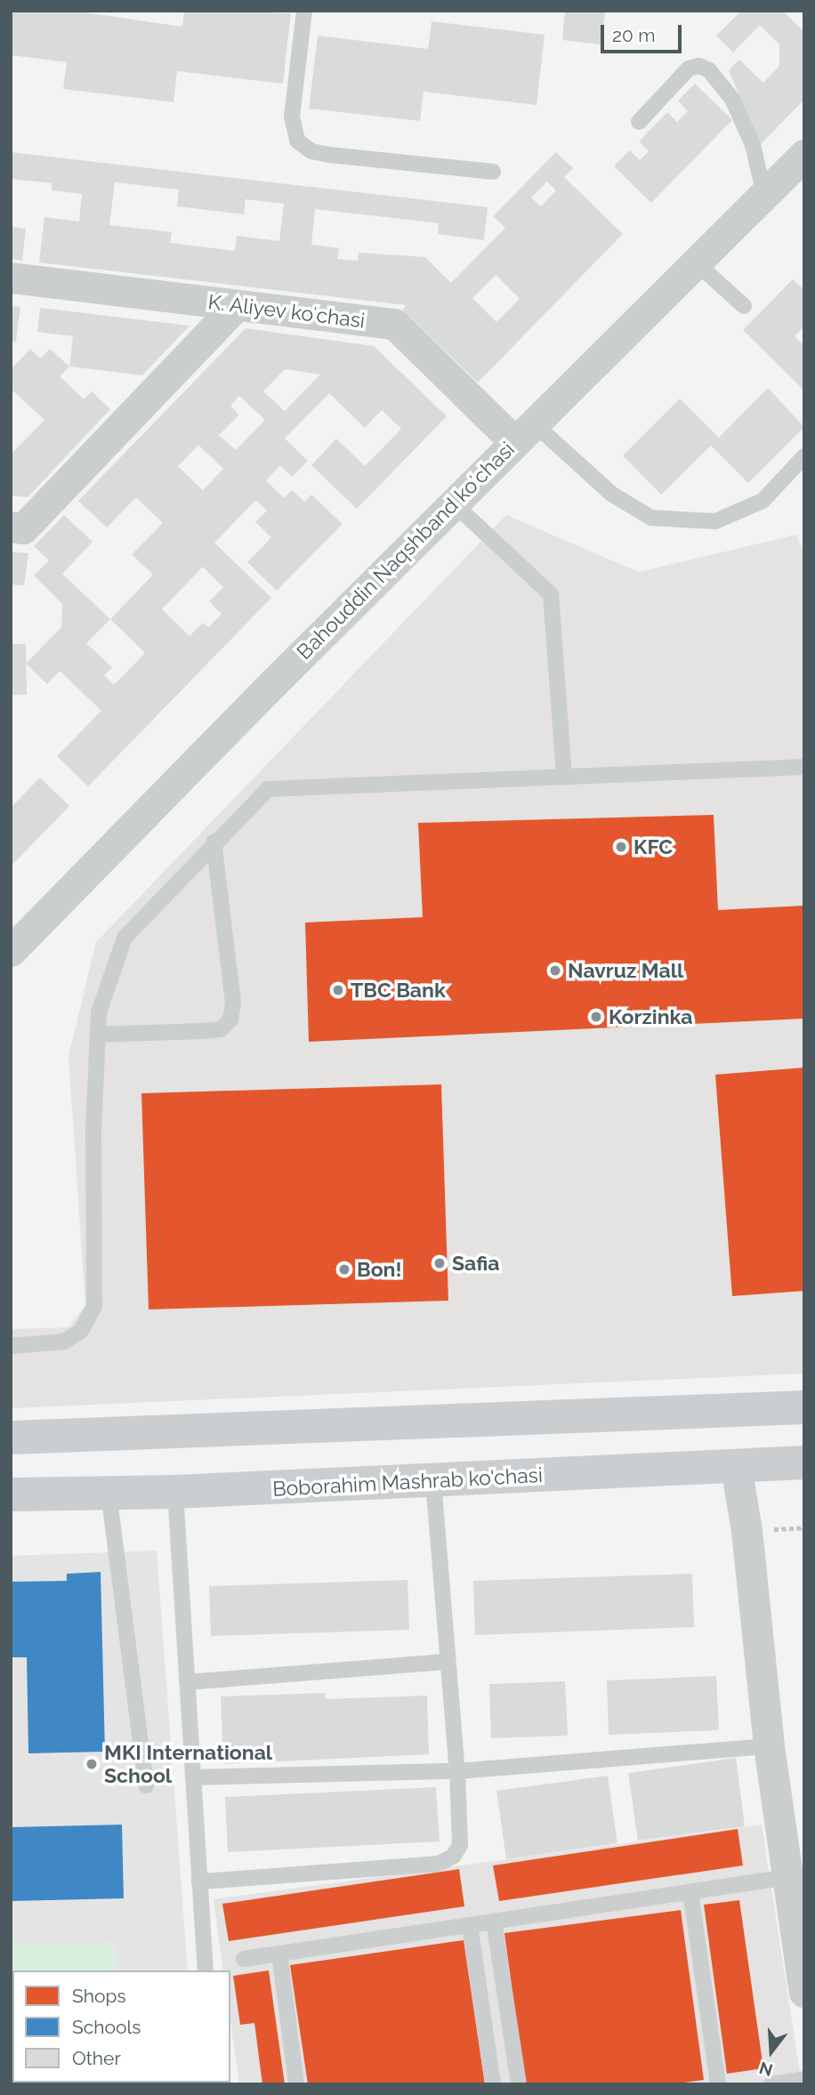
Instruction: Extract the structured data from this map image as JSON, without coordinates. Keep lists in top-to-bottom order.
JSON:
{
  "streets": {
    "main road": ["Boborahim Mashrab ko'chasi"],
    "street": ["K. Aliyev koʻchasi", "Bahouddin Naqshband koʻchasi"]
  },
  "crossings": [
    ["K. Aliyev koʻchasi", "Bahouddin Naqshband koʻchasi"]
  ],
  "places": [
    "KFC",
    "Navruz Mall",
    "TBC Bank",
    "Korzinka",
    "Safia",
    "Bon!",
    "MKI International School"
  ],
  "legend": ["Shops", "Schools", "Other"],
  "scale_bar": "20 m",
  "north": "bottom"
}
